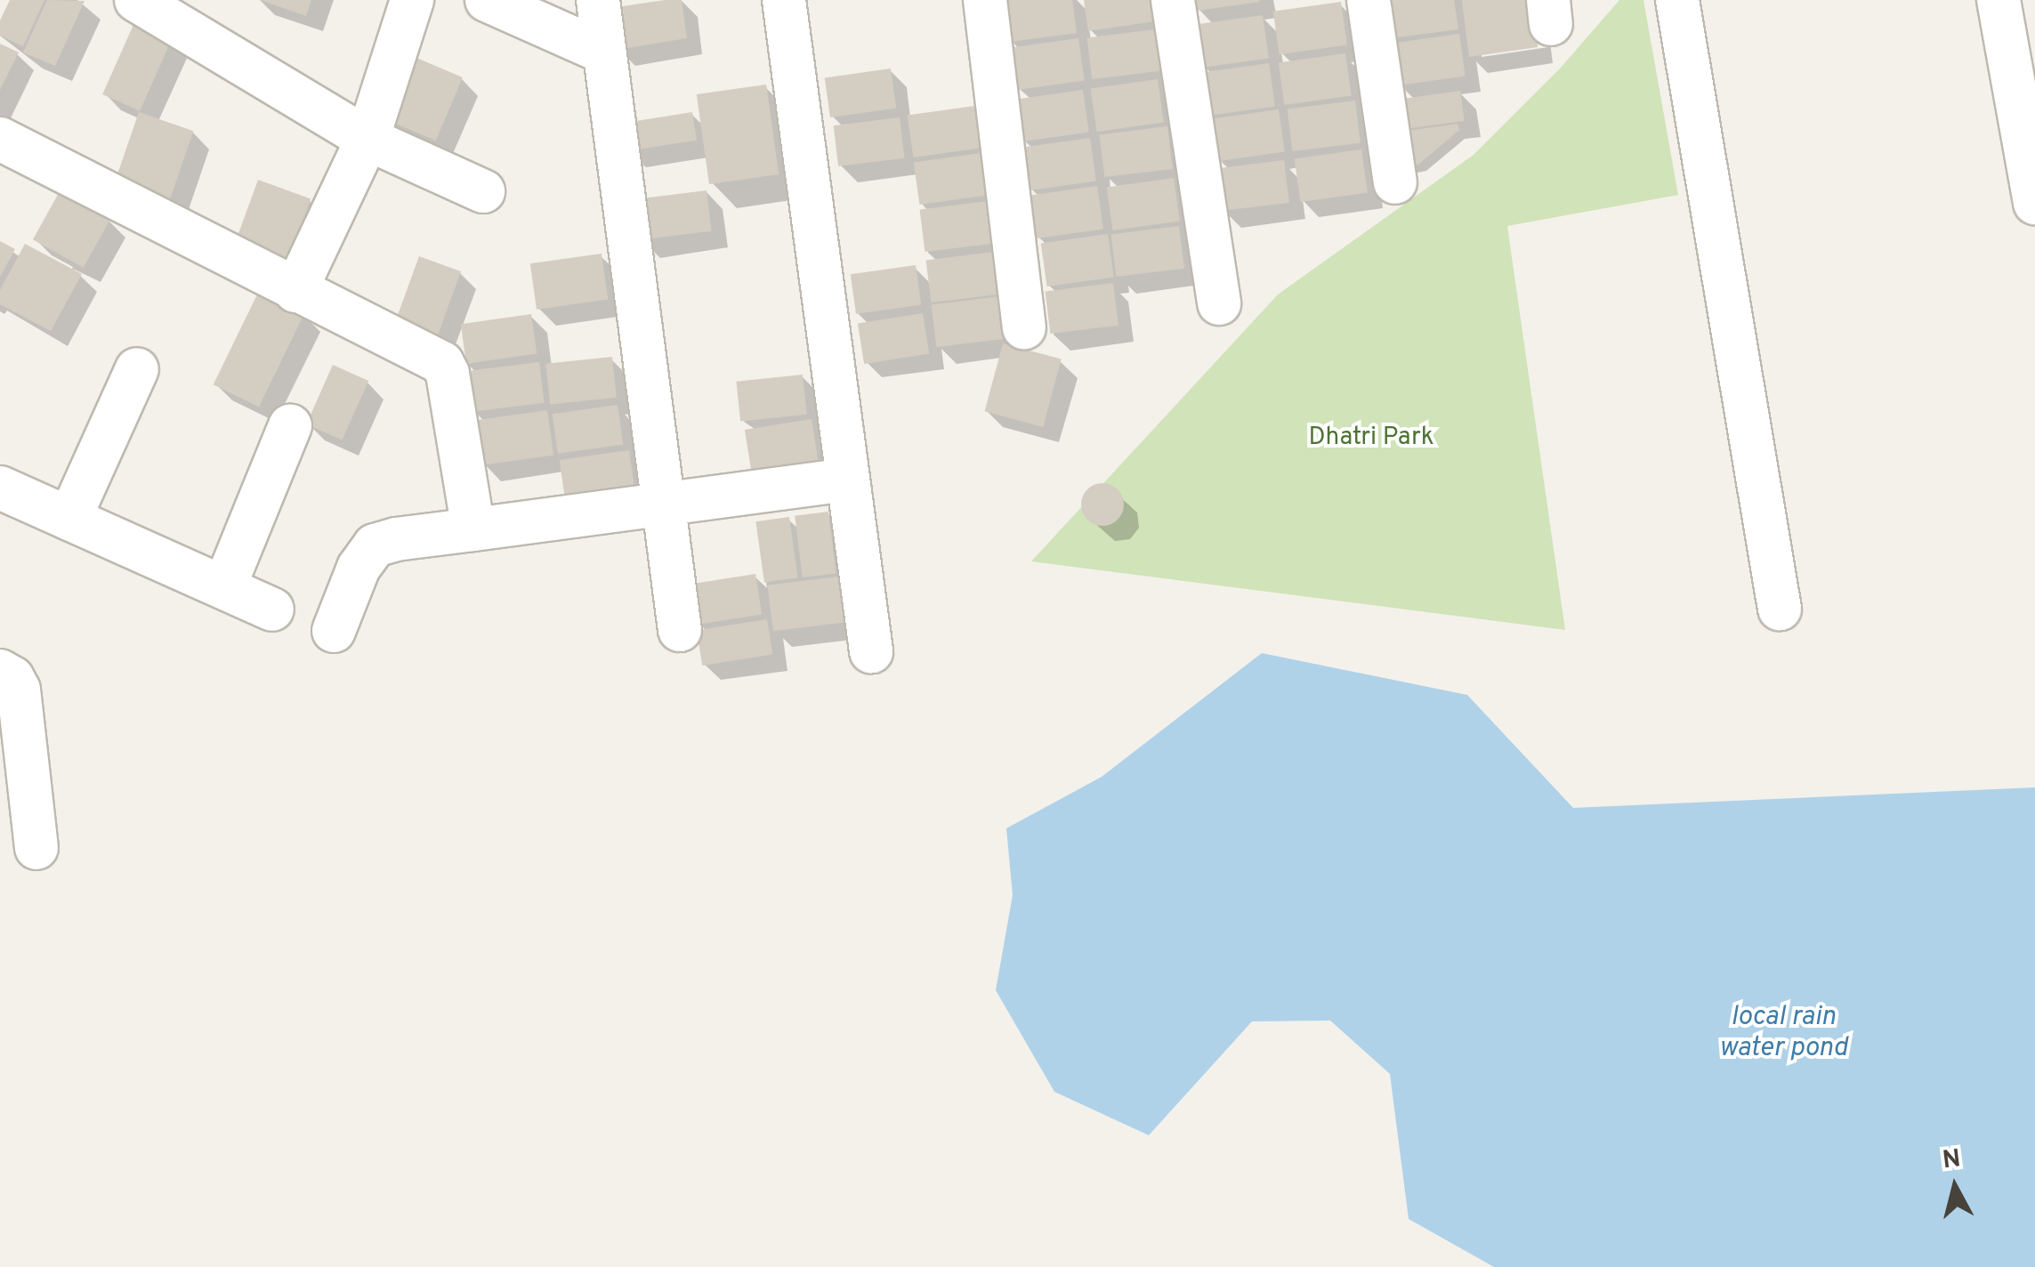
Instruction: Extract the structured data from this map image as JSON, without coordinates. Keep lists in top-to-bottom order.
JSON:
{
  "water": ["local rain water pond"],
  "parks": ["Dhatri Park"],
  "north": "top"
}
